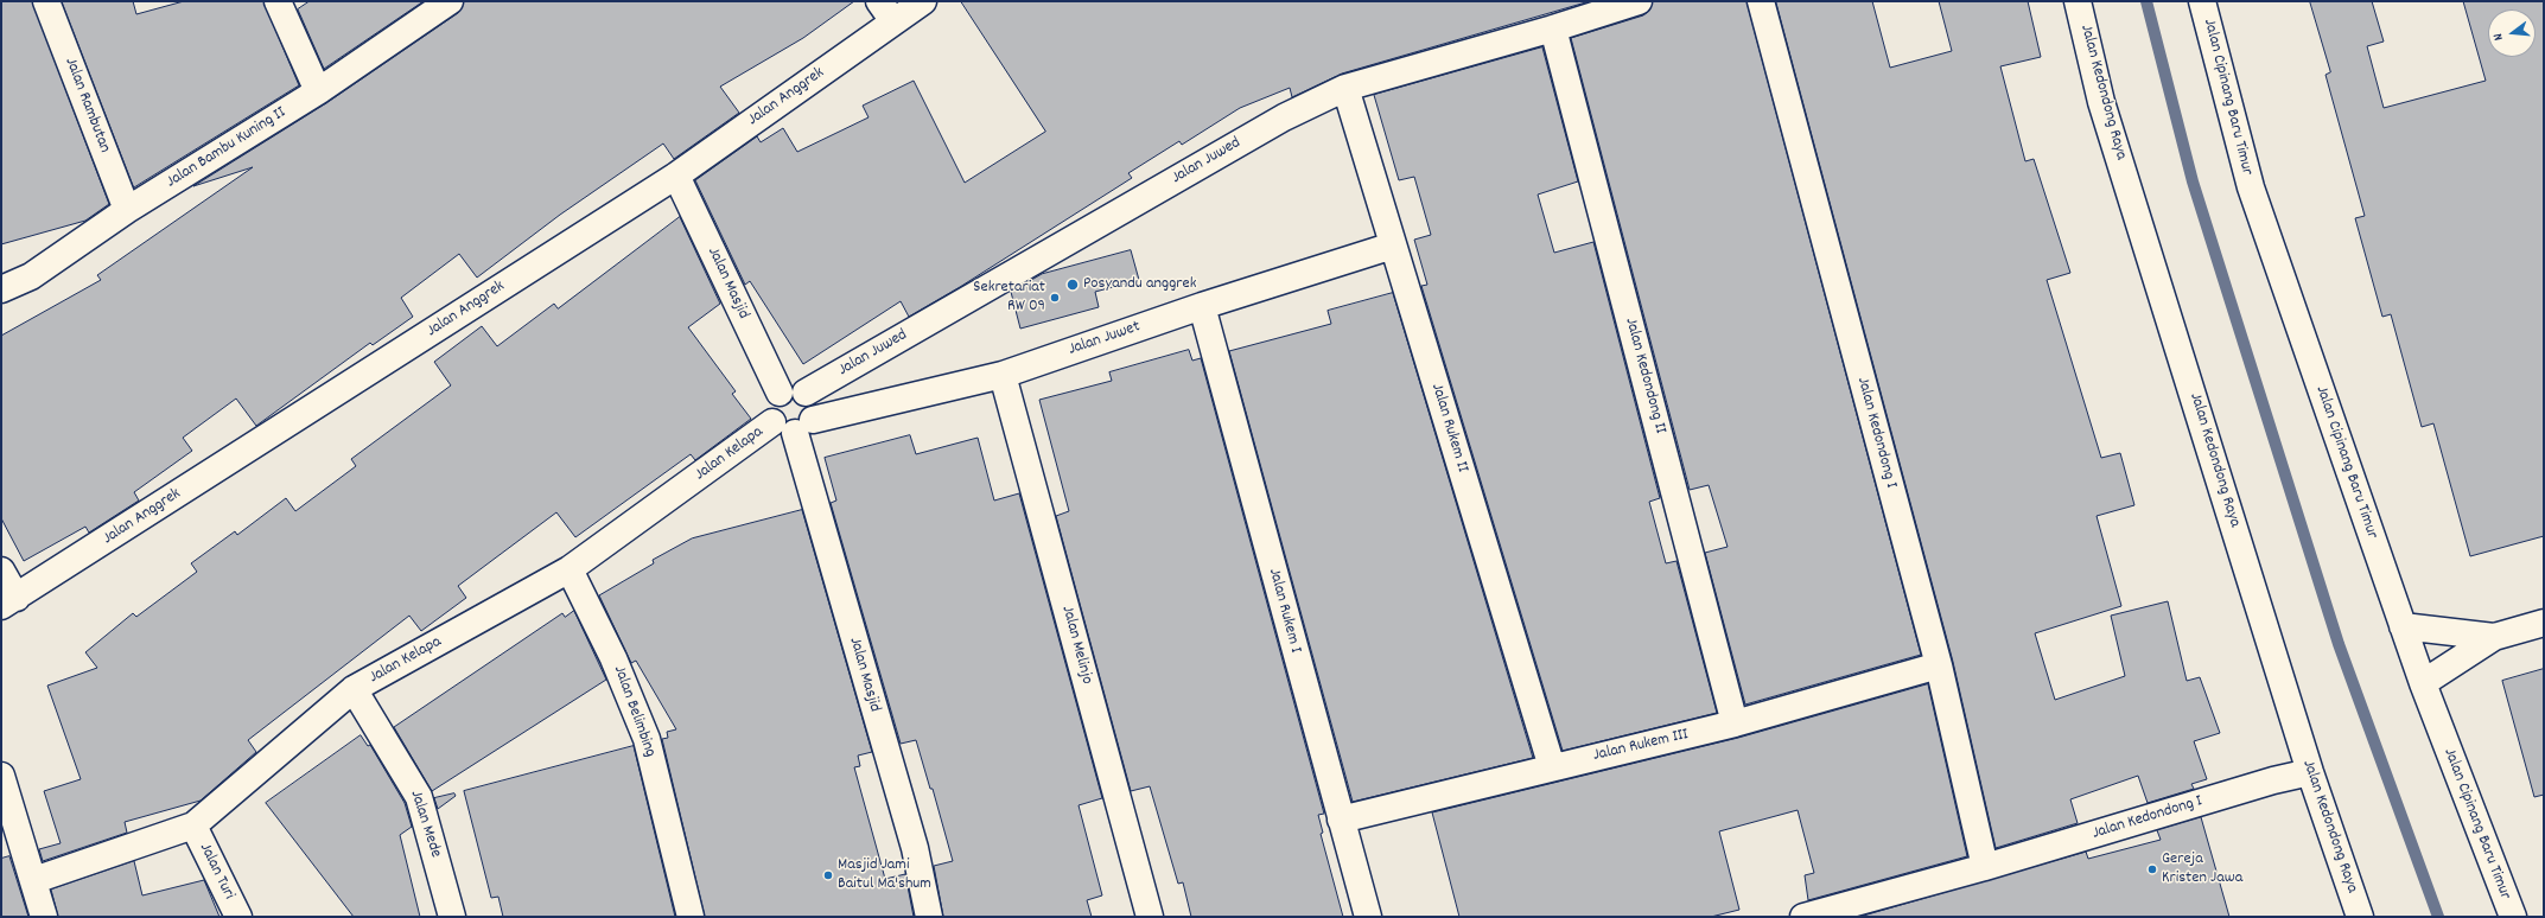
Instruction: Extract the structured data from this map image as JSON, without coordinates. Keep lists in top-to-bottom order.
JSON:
{
  "streets": {
    "street": [
      "Jalan Kedondong Raya",
      "Jalan Anggrek",
      "Jalan Cipinang Baru Timur",
      "Jalan Rambutan",
      "Jalan Bambu Kuning II",
      "Jalan Juwed",
      "Jalan Masjid",
      "Jalan Juwet",
      "Jalan Kedondong II",
      "Jalan Rukem II",
      "Jalan Kedondong I",
      "Jalan Kelapa",
      "Jalan Rukem I",
      "Jalan Melinjo",
      "Jalan Belimbing",
      "Jalan Rukem III",
      "Jalan Mede",
      "Jalan Turi"
    ]
  },
  "crossings": [
    ["Jalan Kedondong Raya", "Jalan Kedondong I"],
    ["Jalan Anggrek", "Jalan Masjid"],
    ["Jalan Rambutan", "Jalan Bambu Kuning II"],
    ["Jalan Juwed", "Jalan Masjid"],
    ["Jalan Juwed", "Jalan Juwet"],
    ["Jalan Juwed", "Jalan Kedondong II"],
    ["Jalan Juwed", "Jalan Rukem II"],
    ["Jalan Juwed", "Jalan Kelapa"],
    ["Jalan Masjid", "Jalan Juwet"],
    ["Jalan Masjid", "Jalan Kelapa"],
    ["Jalan Juwet", "Jalan Rukem II"],
    ["Jalan Juwet", "Jalan Kelapa"],
    ["Jalan Juwet", "Jalan Rukem I"],
    ["Jalan Juwet", "Jalan Melinjo"],
    ["Jalan Kedondong II", "Jalan Rukem III"],
    ["Jalan Rukem II", "Jalan Rukem III"],
    ["Jalan Kedondong I", "Jalan Rukem III"],
    ["Jalan Kelapa", "Jalan Belimbing"],
    ["Jalan Kelapa", "Jalan Mede"],
    ["Jalan Kelapa", "Jalan Turi"],
    ["Jalan Rukem I", "Jalan Rukem III"]
  ],
  "places": [
    "Posyandu anggrek",
    "Sekretariat RW 09",
    "Gereja Kristen Jawa",
    "Masjid Jami Baitul Ma'shum"
  ],
  "north": "left"
}
